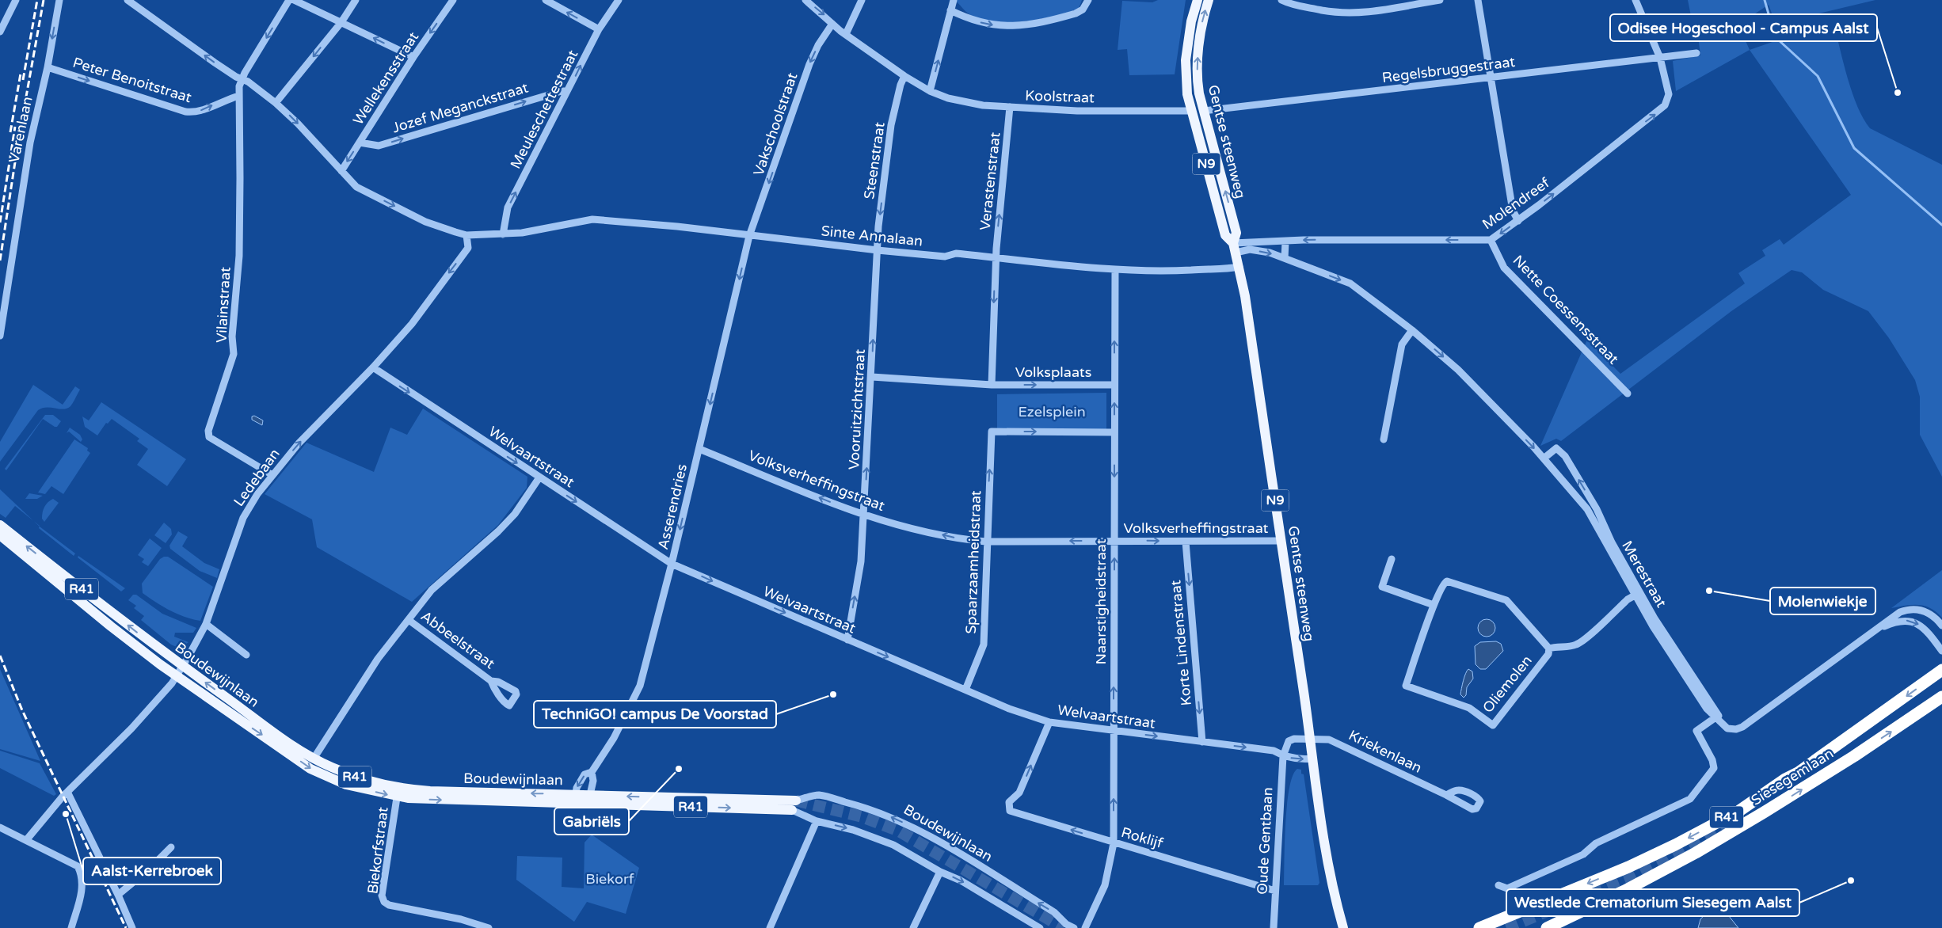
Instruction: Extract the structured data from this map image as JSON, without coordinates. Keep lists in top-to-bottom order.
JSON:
{
  "streets": {
    "highway": ["R41", "Siesegemlaan"],
    "main road": ["Gentse steenweg", "N9", "Boudewijnlaan"],
    "street": [
      "Regelsbruggestraat",
      "Wellekensstraat",
      "Peter Benoitstraat",
      "Koolstraat",
      "Jozef Meganckstraat",
      "Meuleschettestraat",
      "Vakschoolstraat",
      "Varenlaan",
      "Steenstraat",
      "Verastenstraat",
      "Molendreef",
      "Sinte Annalaan",
      "Vilainstraat",
      "Nette Coessensstraat",
      "Volksplaats",
      "Vooruitzichtstraat",
      "Welvaartstraat",
      "Ledebaan",
      "Volksverheffingstraat",
      "Asserendries",
      "Spaarzaamheidstraat",
      "Merestraat",
      "Naarstigheidstraat",
      "Abbeelstraat",
      "Korte Lindenstraat",
      "Oliemolen",
      "Kriekenlaan",
      "Roklijf",
      "Oude Gentbaan",
      "Biekorfstraat"
    ]
  },
  "crossings": [
    ["Regelsbruggestraat", "Gentse steenweg"],
    ["Regelsbruggestraat", "Molendreef"],
    ["Wellekensstraat", "Jozef Meganckstraat"],
    ["Wellekensstraat", "Sinte Annalaan"],
    ["Peter Benoitstraat", "Varenlaan"],
    ["Peter Benoitstraat", "Vilainstraat"],
    ["Koolstraat", "Vakschoolstraat"],
    ["Koolstraat", "Gentse steenweg"],
    ["Koolstraat", "Steenstraat"],
    ["Koolstraat", "Verastenstraat"],
    ["Jozef Meganckstraat", "Meuleschettestraat"],
    ["Meuleschettestraat", "Sinte Annalaan"],
    ["Vakschoolstraat", "Sinte Annalaan"],
    ["Vakschoolstraat", "Asserendries"],
    ["Gentse steenweg", "Molendreef"],
    ["Gentse steenweg", "Sinte Annalaan"],
    ["Gentse steenweg", "Welvaartstraat"],
    ["Gentse steenweg", "Volksverheffingstraat"],
    ["Gentse steenweg", "Merestraat"],
    ["Gentse steenweg", "Kriekenlaan"],
    ["Steenstraat", "Sinte Annalaan"],
    ["Steenstraat", "Vooruitzichtstraat"],
    ["Verastenstraat", "Sinte Annalaan"],
    ["Molendreef", "Nette Coessensstraat"],
    ["Molendreef", "Merestraat"],
    ["Sinte Annalaan", "Vooruitzichtstraat"],
    ["Sinte Annalaan", "Ledebaan"],
    ["Sinte Annalaan", "Asserendries"],
    ["Sinte Annalaan", "Naarstigheidstraat"],
    ["Vilainstraat", "Ledebaan"],
    ["Volksplaats", "Vooruitzichtstraat"],
    ["Volksplaats", "Naarstigheidstraat"],
    ["Vooruitzichtstraat", "Welvaartstraat"],
    ["Vooruitzichtstraat", "Volksverheffingstraat"],
    ["Welvaartstraat", "Ledebaan"],
    ["Welvaartstraat", "Asserendries"],
    ["Welvaartstraat", "Spaarzaamheidstraat"],
    ["Welvaartstraat", "Naarstigheidstraat"],
    ["Welvaartstraat", "Korte Lindenstraat"],
    ["Welvaartstraat", "Roklijf"],
    ["Welvaartstraat", "Oude Gentbaan"],
    ["Ledebaan", "Boudewijnlaan"],
    ["Volksverheffingstraat", "Asserendries"],
    ["Volksverheffingstraat", "Spaarzaamheidstraat"],
    ["Volksverheffingstraat", "Naarstigheidstraat"],
    ["Volksverheffingstraat", "Korte Lindenstraat"],
    ["Asserendries", "Boudewijnlaan"],
    ["Spaarzaamheidstraat", "Naarstigheidstraat"],
    ["Merestraat", "Oliemolen"],
    ["Naarstigheidstraat", "Roklijf"],
    ["Boudewijnlaan", "Biekorfstraat"],
    ["Roklijf", "Oude Gentbaan"]
  ],
  "one_way": [
    "Wellekensstraat",
    "Peter Benoitstraat",
    "Jozef Meganckstraat",
    "Meuleschettestraat",
    "Vakschoolstraat",
    "Steenstraat",
    "Verastenstraat",
    "Volksplaats",
    "Vooruitzichtstraat",
    "Welvaartstraat",
    "Asserendries",
    "Korte Lindenstraat"
  ],
  "parks": ["Ezelsplein", "Biekorf"],
  "places": [
    "Odisee Hogeschool - Campus Aalst",
    "Molenwiekje",
    "TechniGO! campus De Voorstad",
    "Gabriëls",
    "Aalst-Kerrebroek",
    "Westlede Crematorium Siesegem Aalst"
  ]
}
